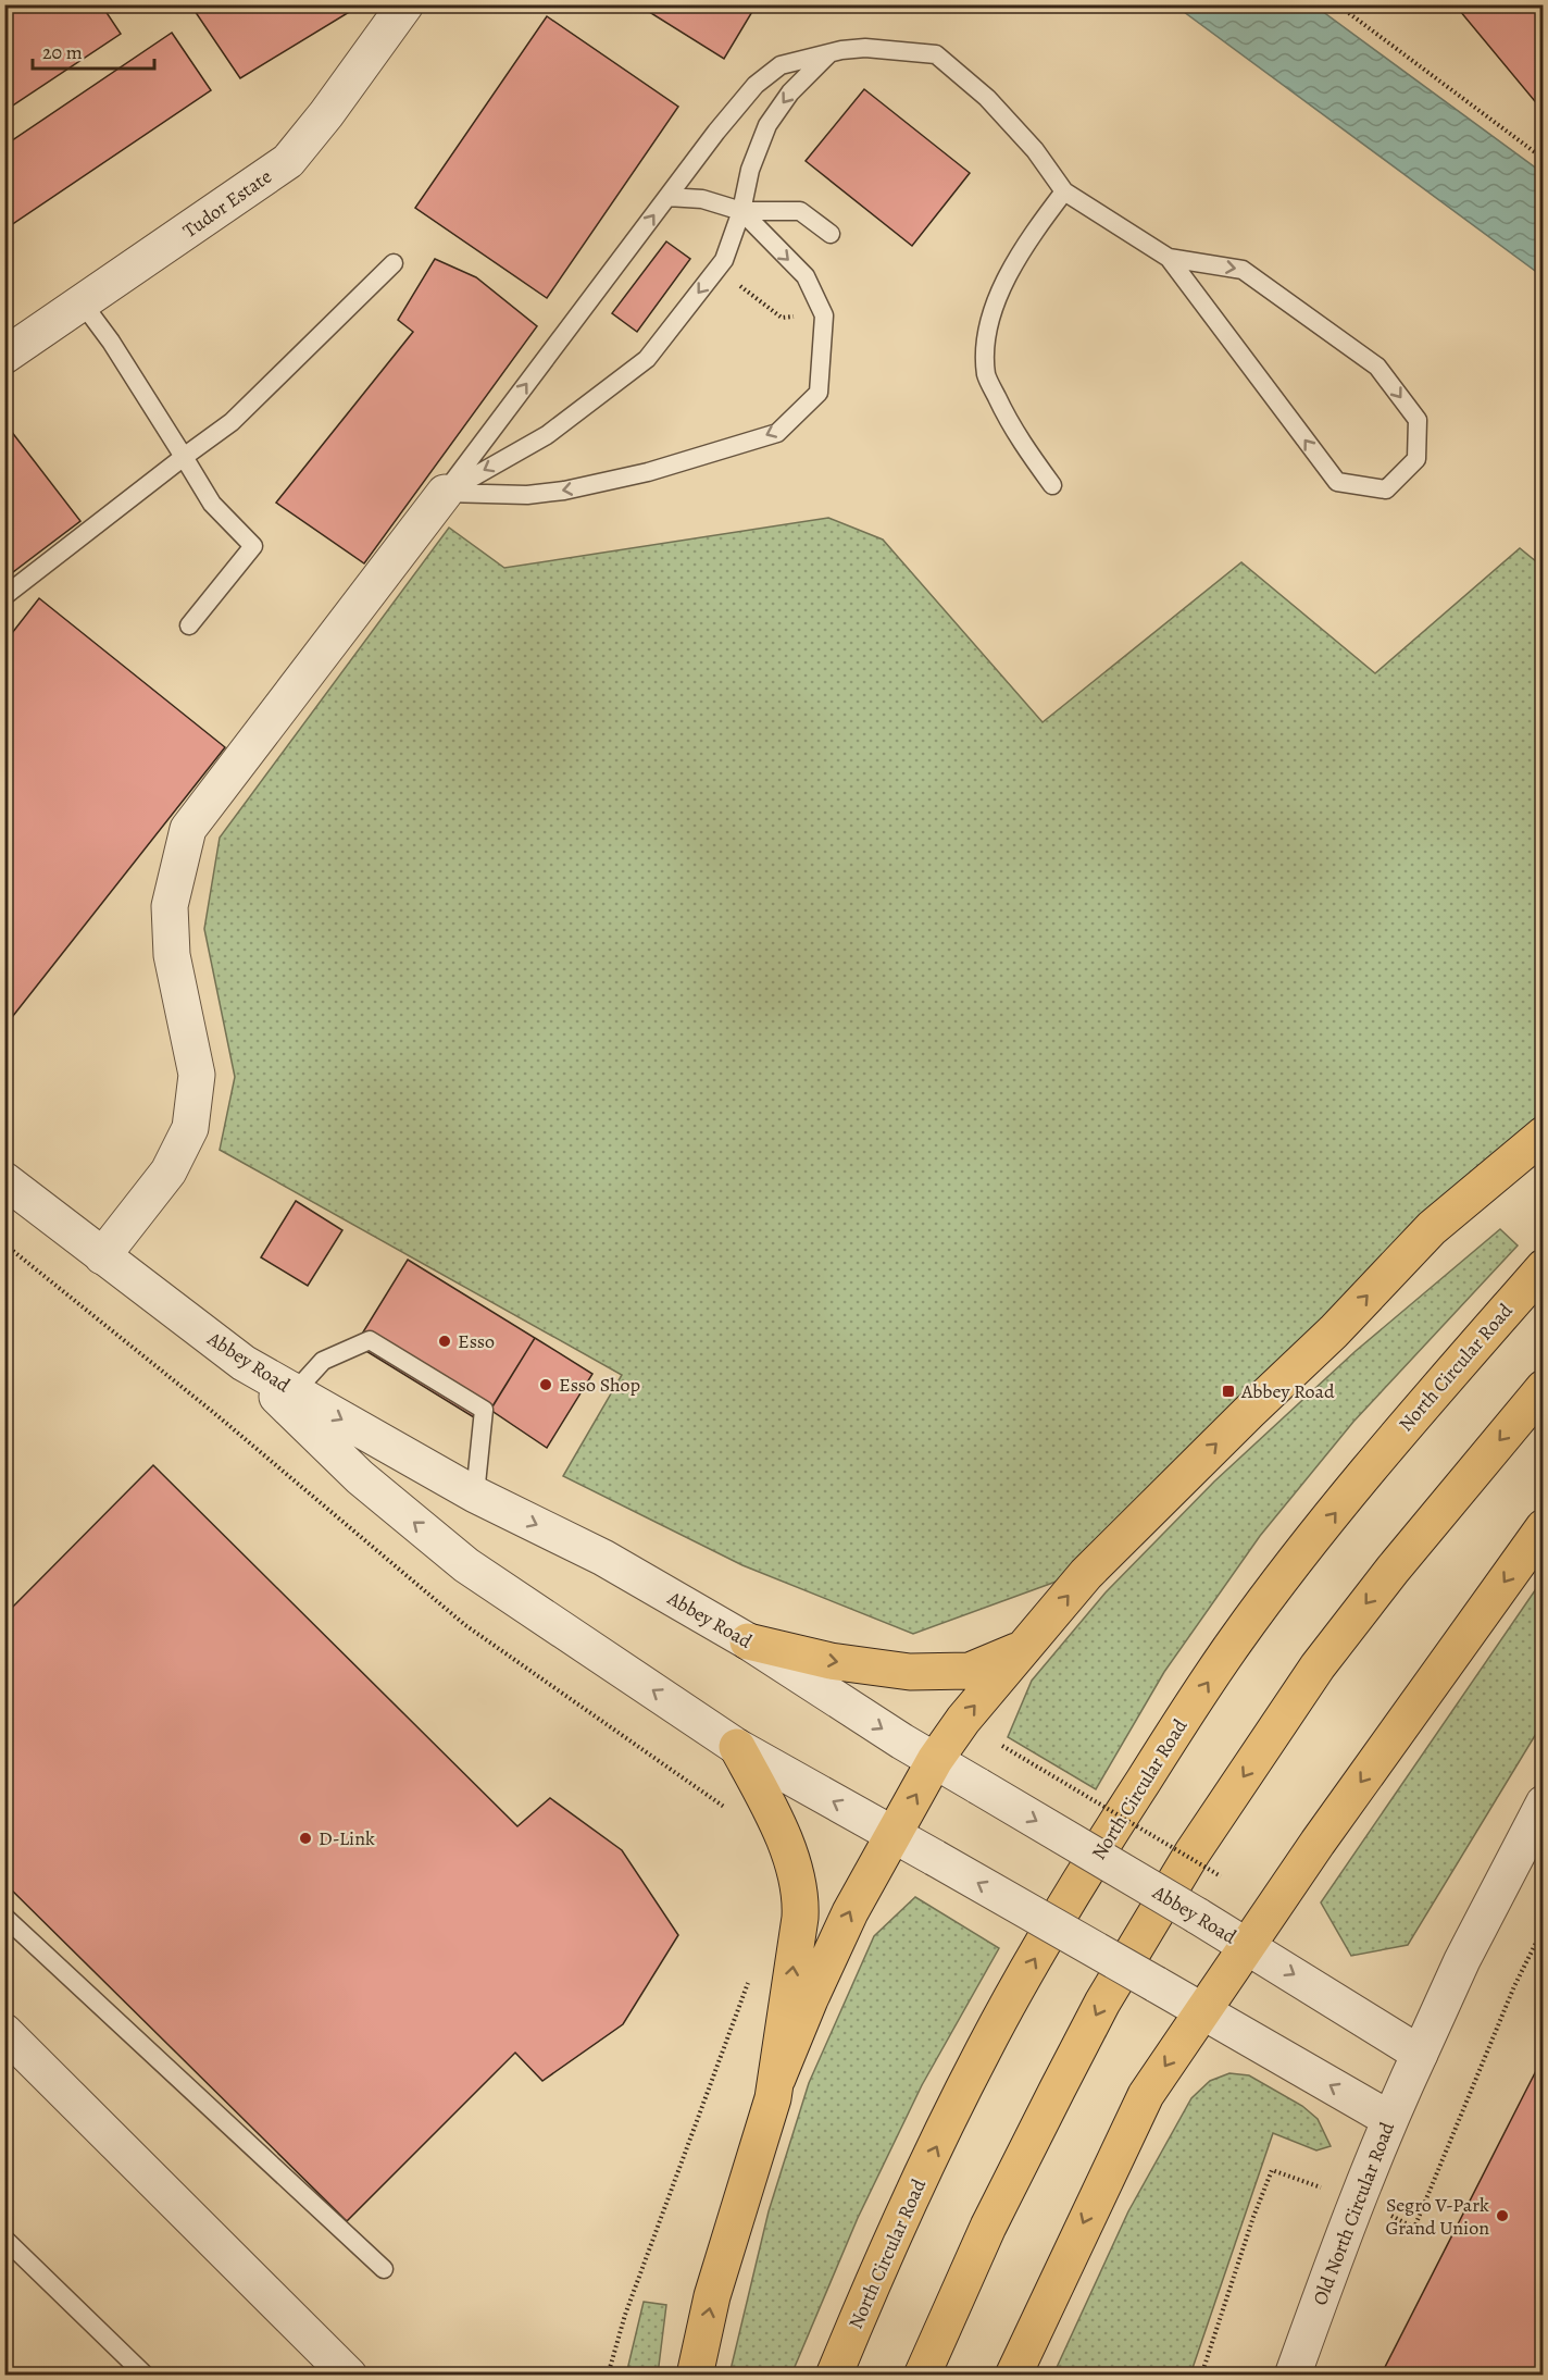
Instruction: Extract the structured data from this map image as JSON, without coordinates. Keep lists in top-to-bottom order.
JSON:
{
  "streets": {
    "highway": ["North Circular Road"],
    "street": ["Tudor Estate", "Abbey Road", "Old North Circular Road"]
  },
  "crossings": [
    ["Abbey Road", "Old North Circular Road"]
  ],
  "places": {
    "other": [
      "Esso",
      "Esso Shop",
      "D-Link",
      "Segro V-Park Grand Union"
    ],
    "transit": ["Abbey Road"]
  },
  "scale_bar": "20 m"
}
